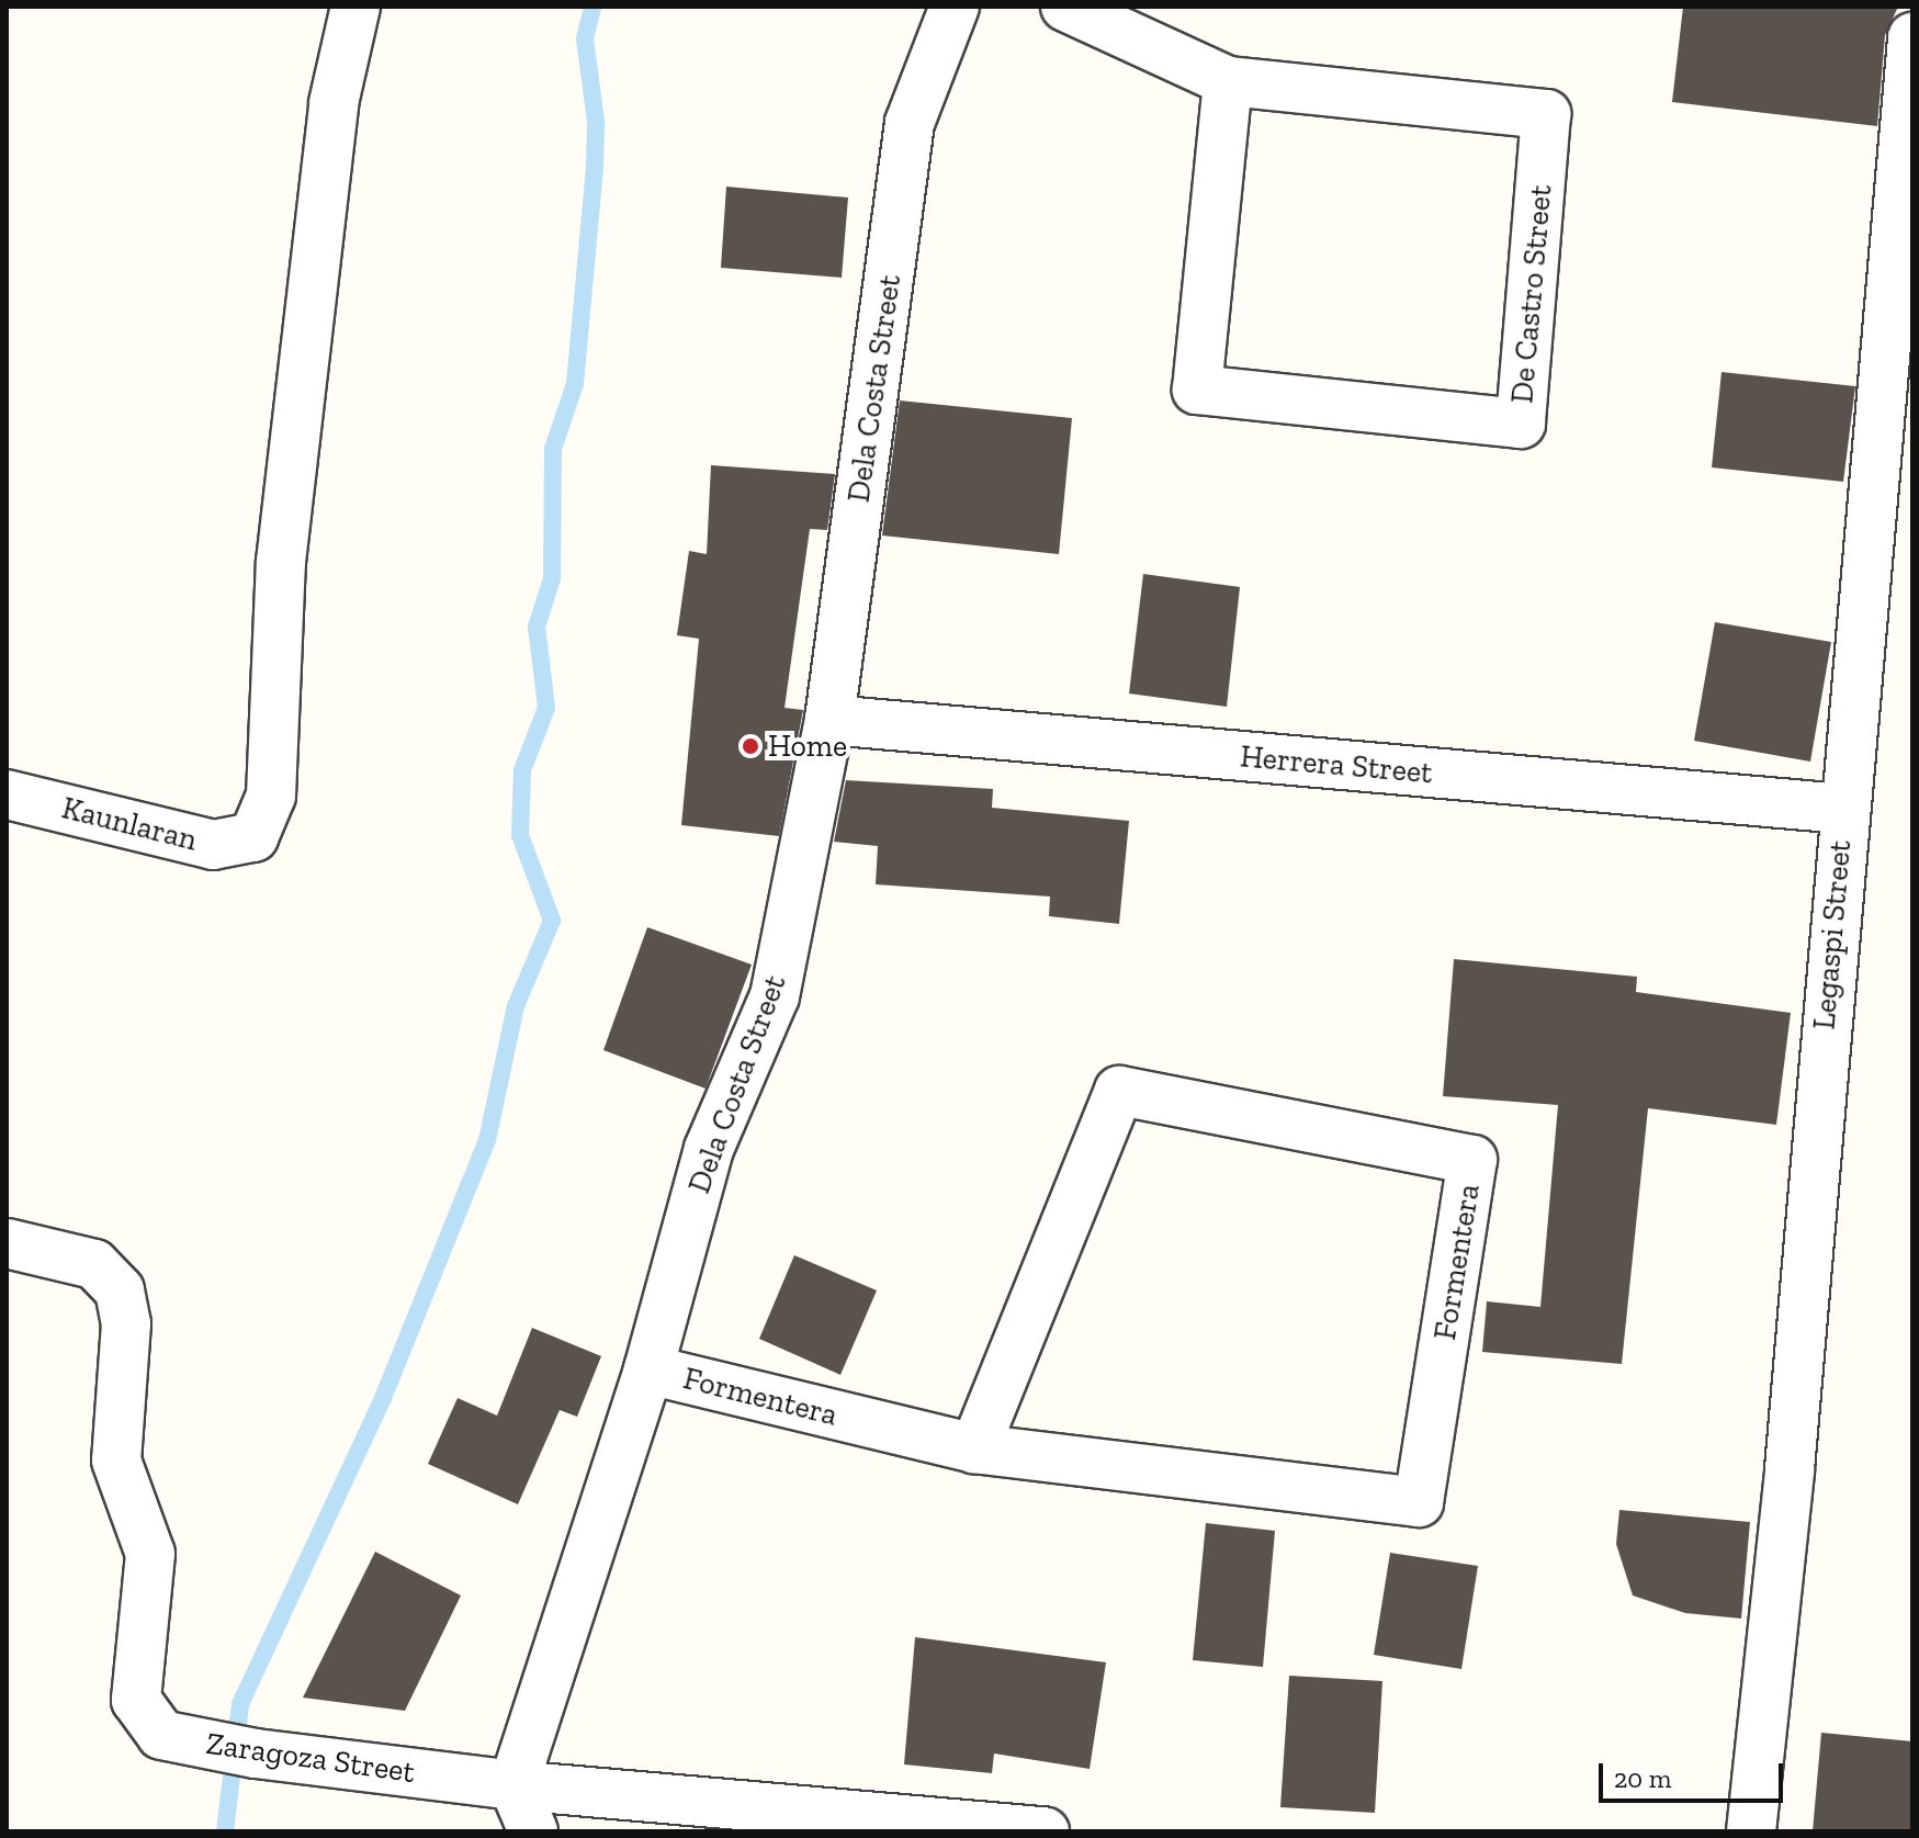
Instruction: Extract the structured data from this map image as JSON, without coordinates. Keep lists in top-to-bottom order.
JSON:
{
  "streets": {
    "street": [
      "De Castro Street",
      "Dela Costa Street",
      "Herrera Street",
      "Kaunlaran",
      "Legaspi Street",
      "Formentera",
      "Zaragoza Street"
    ]
  },
  "crossings": [
    ["Dela Costa Street", "Herrera Street"],
    ["Dela Costa Street", "Formentera"],
    ["Dela Costa Street", "Zaragoza Street"],
    ["Herrera Street", "Legaspi Street"]
  ],
  "places": ["Home"],
  "scale_bar": "20 m"
}
